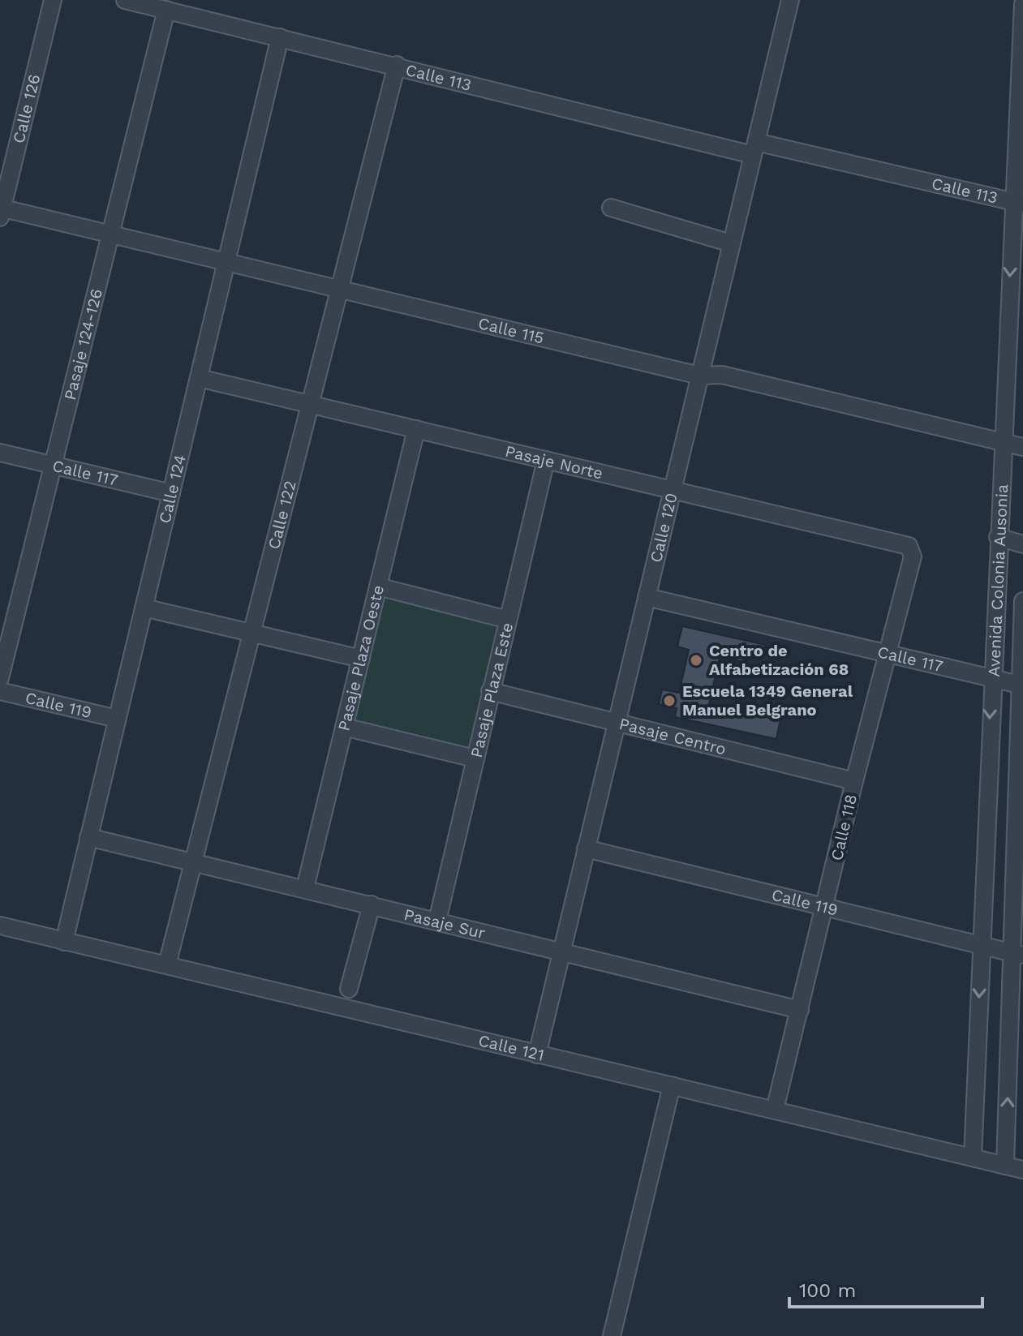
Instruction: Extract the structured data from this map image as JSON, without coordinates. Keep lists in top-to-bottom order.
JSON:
{
  "streets": {
    "street": [
      "Calle 113",
      "Calle 126",
      "Calle 115",
      "Pasaje 124-126",
      "Pasaje Norte",
      "Calle 117",
      "Calle 124",
      "Calle 122",
      "Calle 120",
      "Avenida Colonia Ausonia",
      "Pasaje Plaza Oeste",
      "Pasaje Plaza Este",
      "Calle 119",
      "Pasaje Centro",
      "Calle 118",
      "Pasaje Sur",
      "Calle 121"
    ]
  },
  "crossings": [
    ["Calle 113", "Pasaje 124-126"],
    ["Calle 113", "Calle 124"],
    ["Calle 113", "Calle 122"],
    ["Calle 113", "Calle 120"],
    ["Calle 113", "Avenida Colonia Ausonia"],
    ["Calle 126", "Calle 115"],
    ["Calle 115", "Pasaje 124-126"],
    ["Calle 115", "Calle 124"],
    ["Calle 115", "Calle 122"],
    ["Calle 115", "Calle 120"],
    ["Calle 115", "Avenida Colonia Ausonia"],
    ["Pasaje 124-126", "Calle 117"],
    ["Pasaje Norte", "Calle 124"],
    ["Pasaje Norte", "Calle 122"],
    ["Pasaje Norte", "Calle 120"],
    ["Pasaje Norte", "Pasaje Plaza Oeste"],
    ["Pasaje Norte", "Pasaje Plaza Este"],
    ["Pasaje Norte", "Calle 118"],
    ["Calle 117", "Calle 124"],
    ["Calle 117", "Calle 120"],
    ["Calle 117", "Avenida Colonia Ausonia"],
    ["Calle 117", "Calle 118"],
    ["Calle 124", "Calle 119"],
    ["Calle 124", "Pasaje Sur"],
    ["Calle 124", "Calle 121"],
    ["Calle 122", "Pasaje Sur"],
    ["Calle 122", "Calle 121"],
    ["Calle 120", "Calle 119"],
    ["Calle 120", "Pasaje Centro"],
    ["Calle 120", "Pasaje Sur"],
    ["Calle 120", "Calle 121"],
    ["Avenida Colonia Ausonia", "Calle 119"],
    ["Avenida Colonia Ausonia", "Calle 121"],
    ["Pasaje Plaza Oeste", "Pasaje Sur"],
    ["Pasaje Plaza Este", "Pasaje Centro"],
    ["Pasaje Plaza Este", "Pasaje Sur"],
    ["Calle 119", "Calle 118"],
    ["Pasaje Centro", "Calle 118"],
    ["Calle 118", "Pasaje Sur"],
    ["Calle 118", "Calle 121"]
  ],
  "places": ["Centro de Alfabetización 68", "Escuela 1349 General Manuel Belgrano"],
  "scale_bar": "100 m"
}
